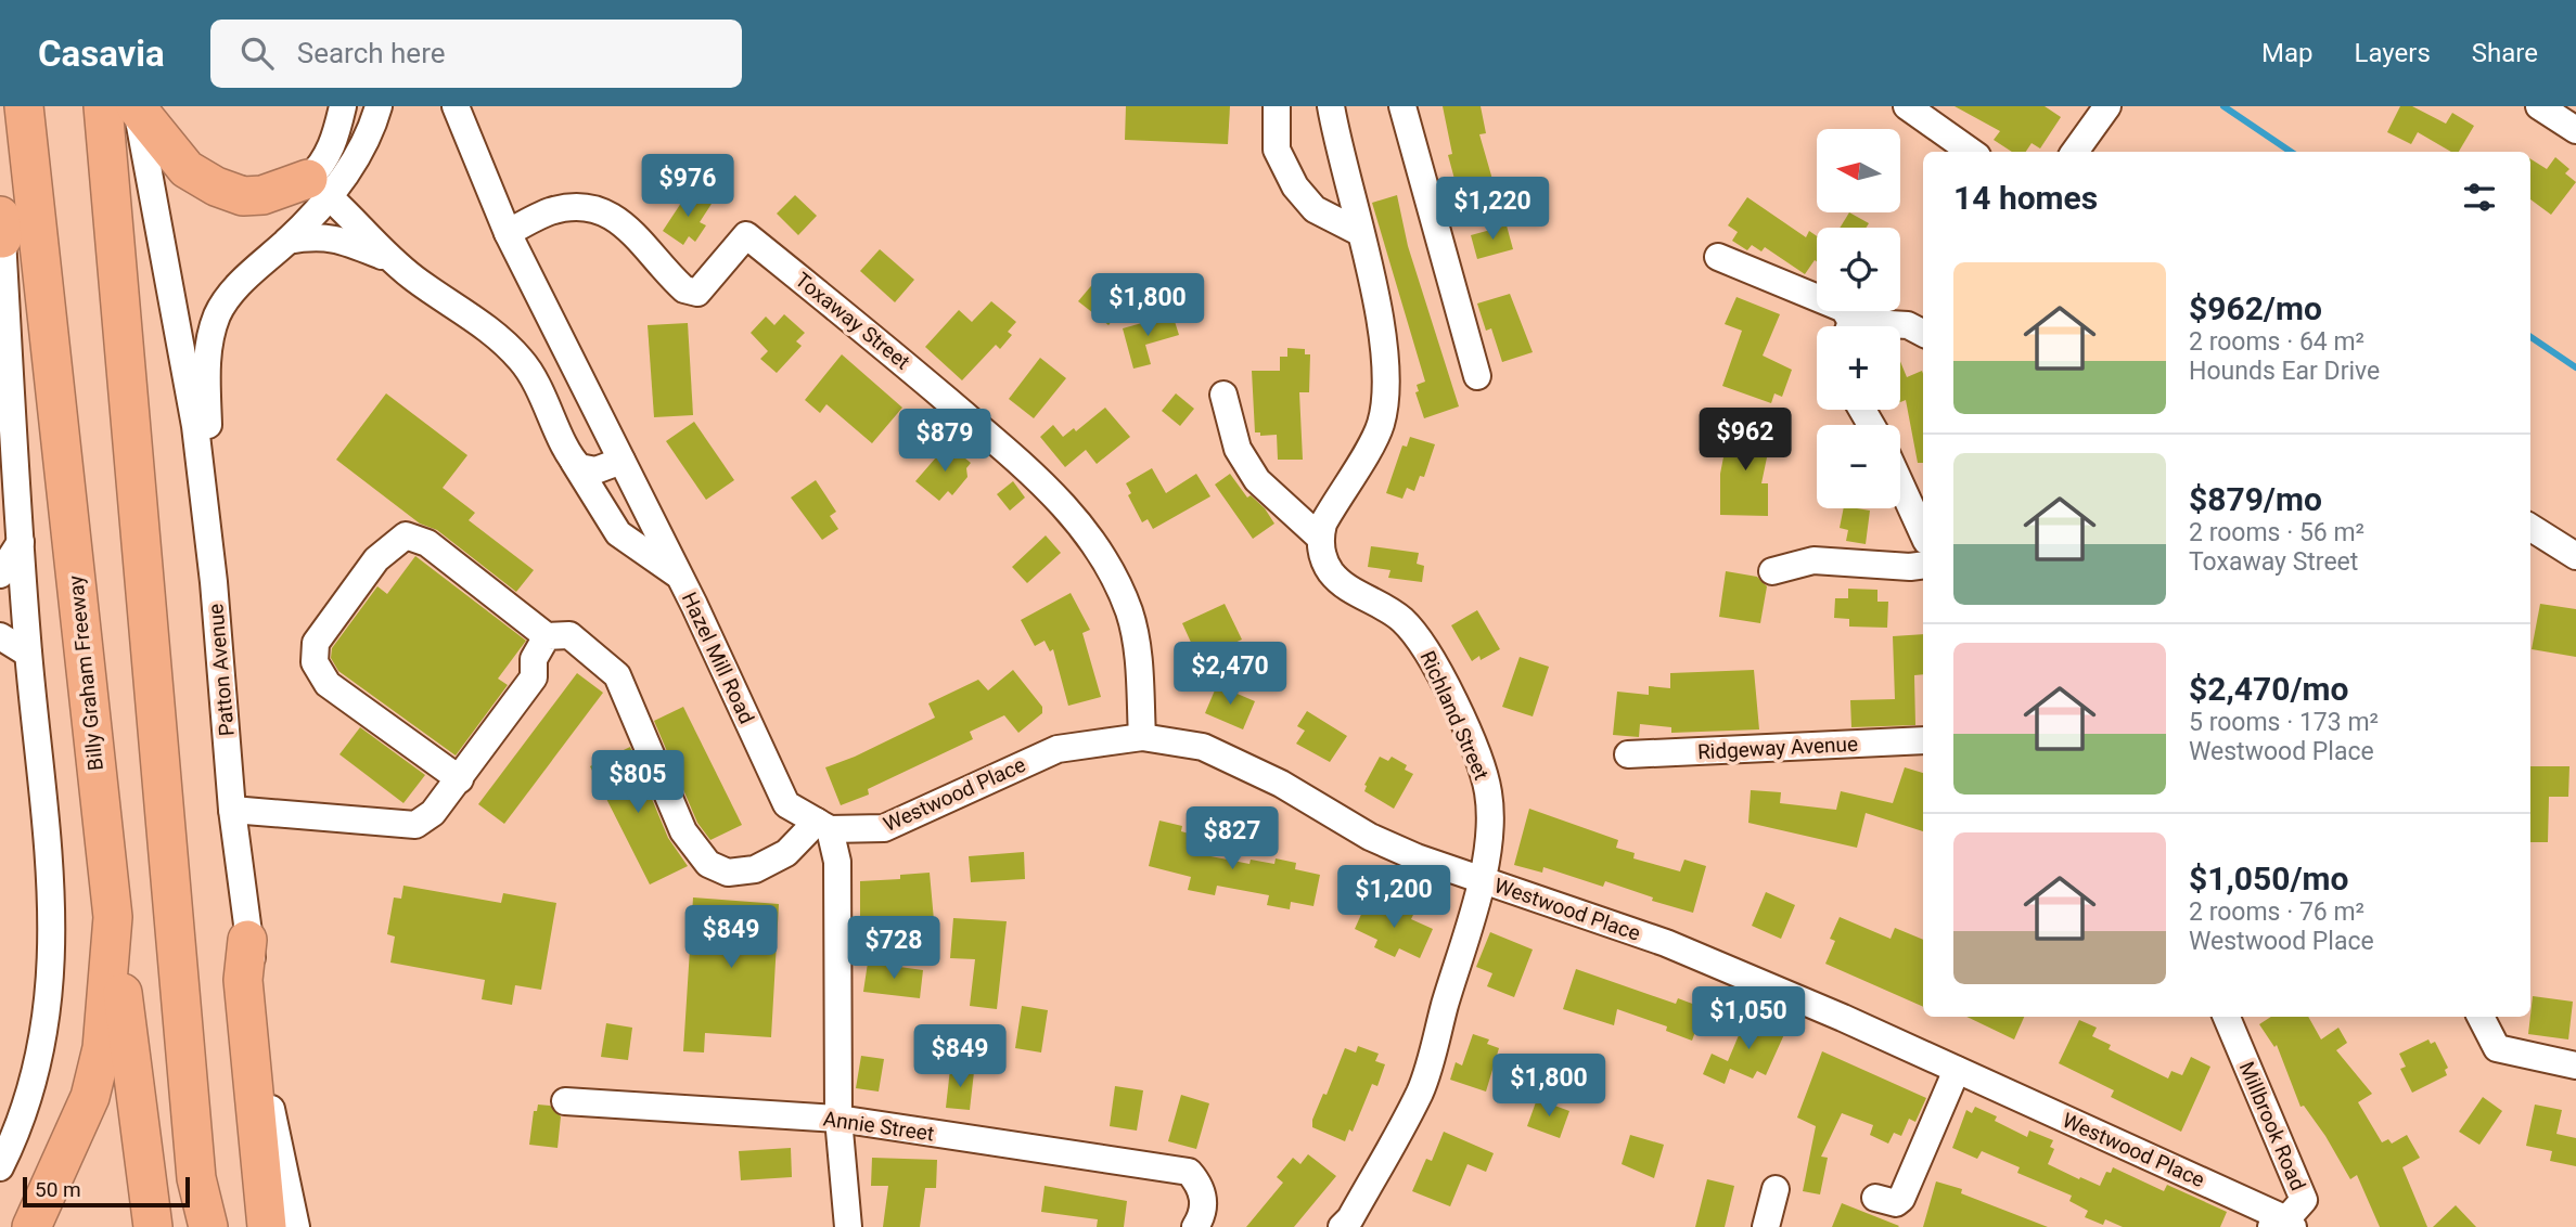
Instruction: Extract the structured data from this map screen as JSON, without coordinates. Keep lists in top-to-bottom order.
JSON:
{
  "streets": {
    "highway": ["Billy Graham Freeway"],
    "street": [
      "Toxaway Street",
      "Hazel Mill Road",
      "Patton Avenue",
      "Richland Street",
      "Ridgeway Avenue",
      "Westwood Place",
      "Annie Street",
      "Millbrook Road"
    ]
  },
  "crossings": [
    ["Toxaway Street", "Hazel Mill Road"],
    ["Toxaway Street", "Westwood Place"],
    ["Hazel Mill Road", "Westwood Place"],
    ["Richland Street", "Westwood Place"],
    ["Westwood Place", "Millbrook Road"]
  ],
  "scale_bar": "50 m",
  "north": "left",
  "page": {
    "header": "Casavia",
    "search": "Search here",
    "nav": ["Map", "Layers", "Share"],
    "map_buttons": ["+", "−"],
    "heading": "14 homes",
    "price": [
      "$976",
      "$1,220",
      "$1,800",
      "$962",
      "$879",
      "$2,470",
      "$805",
      "$827",
      "$1,200",
      "$849",
      "$728",
      "$1,050",
      "$849",
      "$1,800"
    ],
    "list": [
      {
        "name": "$962/mo",
        "note": "2 rooms · 64 m² · Hounds Ear Drive"
      },
      {
        "name": "$879/mo",
        "note": "2 rooms · 56 m² · Toxaway Street"
      },
      {
        "name": "$2,470/mo",
        "note": "5 rooms · 173 m² · Westwood Place"
      },
      {
        "name": "$1,050/mo",
        "note": "2 rooms · 76 m² · Westwood Place"
      }
    ],
    "scale": "50 m"
  }
}
